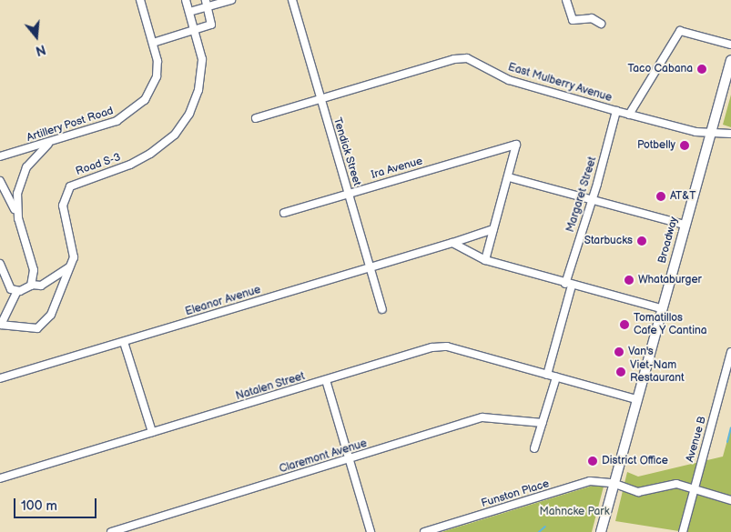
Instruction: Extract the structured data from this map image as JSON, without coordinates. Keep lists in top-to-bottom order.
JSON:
{
  "streets": {
    "main road": ["Broadway"],
    "street": [
      "East Mulberry Avenue",
      "Artillery Post Road",
      "Tendick Street",
      "Road S-3",
      "Ira Avenue",
      "Margaret Street",
      "Eleanor Avenue",
      "Natalen Street",
      "Avenue B",
      "Claremont Avenue",
      "Funston Place"
    ]
  },
  "crossings": [
    ["East Mulberry Avenue", "Tendick Street"],
    ["East Mulberry Avenue", "Margaret Street"],
    ["East Mulberry Avenue", "Broadway"],
    ["Tendick Street", "Ira Avenue"],
    ["Tendick Street", "Eleanor Avenue"],
    ["Margaret Street", "Natalen Street"],
    ["Broadway", "Funston Place"],
    ["Avenue B", "Funston Place"]
  ],
  "parks": ["Mahncke Park"],
  "places": [
    "Taco Cabana",
    "Potbelly",
    "AT&T",
    "Starbucks",
    "Whataburger",
    "Tomatillos Cafe Y Cantina",
    "Van's",
    "Viet-Nam Restaurant",
    "District Office"
  ],
  "scale_bar": "100 m",
  "north": "bottom"
}
